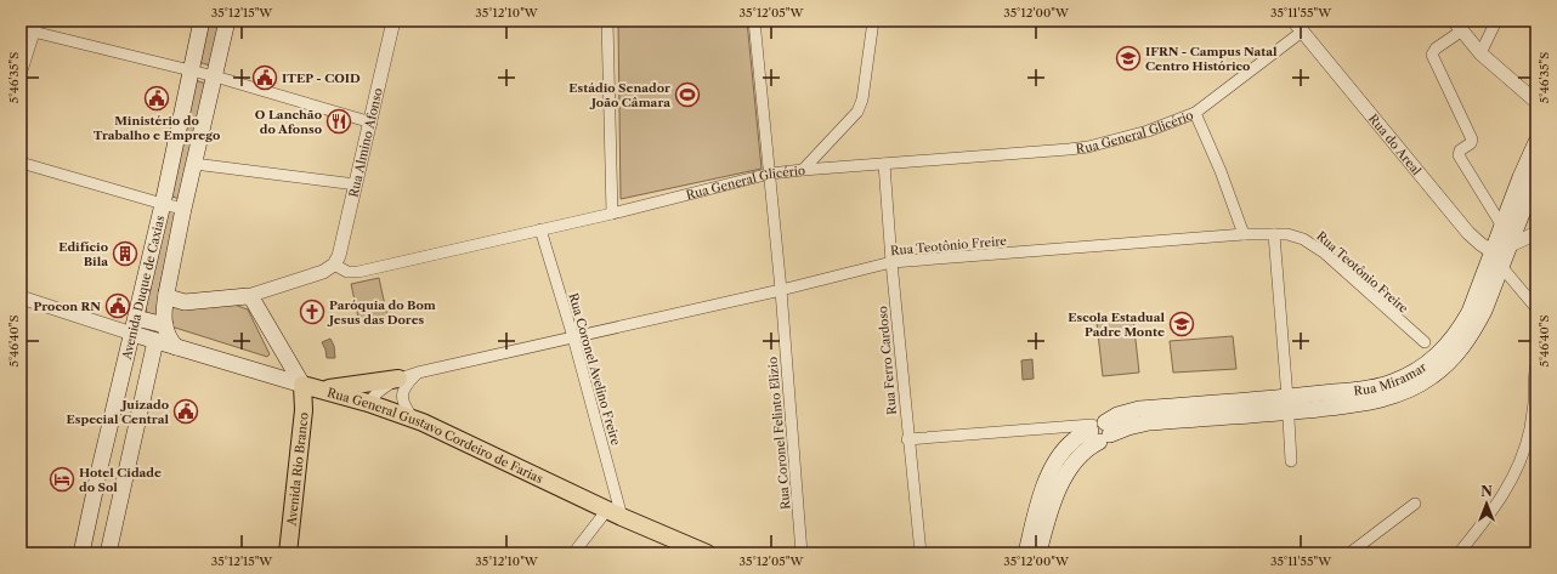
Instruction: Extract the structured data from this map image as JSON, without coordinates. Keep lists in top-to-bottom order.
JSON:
{
  "streets": {
    "main road": [
      "Avenida Duque de Caxias",
      "Rua Miramar",
      "Rua General Gustavo Cordeiro de Farias",
      "Avenida Rio Branco"
    ],
    "street": [
      "Rua General Glicério",
      "Rua Almino Afonso",
      "Rua do Areal",
      "Rua Teotônio Freire",
      "Rua Ferro Cardoso",
      "Rua Coronel Avelino Freire",
      "Rua Coronel Felinto Elizio"
    ]
  },
  "crossings": [
    ["Rua General Glicério", "Rua Almino Afonso"],
    ["Rua General Glicério", "Rua do Areal"],
    ["Rua General Glicério", "Rua Ferro Cardoso"],
    ["Rua General Glicério", "Rua Coronel Avelino Freire"],
    ["Rua General Glicério", "Rua Coronel Felinto Elizio"],
    ["Rua do Areal", "Rua Miramar"],
    ["Rua Teotônio Freire", "Rua Ferro Cardoso"],
    ["Rua Teotônio Freire", "Rua Coronel Avelino Freire"],
    ["Rua Teotônio Freire", "Rua Coronel Felinto Elizio"],
    ["Rua Teotônio Freire", "Rua General Gustavo Cordeiro de Farias"],
    ["Avenida Duque de Caxias", "Rua General Gustavo Cordeiro de Farias"],
    ["Rua Coronel Avelino Freire", "Rua General Gustavo Cordeiro de Farias"],
    ["Rua General Gustavo Cordeiro de Farias", "Avenida Rio Branco"]
  ],
  "places": {
    "school or university": ["IFRN - Campus Natal Centro Histórico", "Escola Estadual Padre Monte"],
    "public building": [
      "ITEP - COID",
      "Ministério do Trabalho e Emprego",
      "Procon RN",
      "Juizado Especial Central"
    ],
    "sports": ["Estádio Senador João Câmara"],
    "restaurant": ["O Lanchão do Afonso"],
    "building": ["Edifício Bila"],
    "church": ["Paróquia do Bom Jesus das Dores"],
    "hotel": ["Hotel Cidade do Sol"]
  },
  "north": "top",
  "coordinates": [
    "35°12'15\"W",
    "35°12'10\"W",
    "35°12'05\"W",
    "35°12'00\"W",
    "35°11'55\"W",
    "5°46'35\"S",
    "5°46'40\"S"
  ]
}
